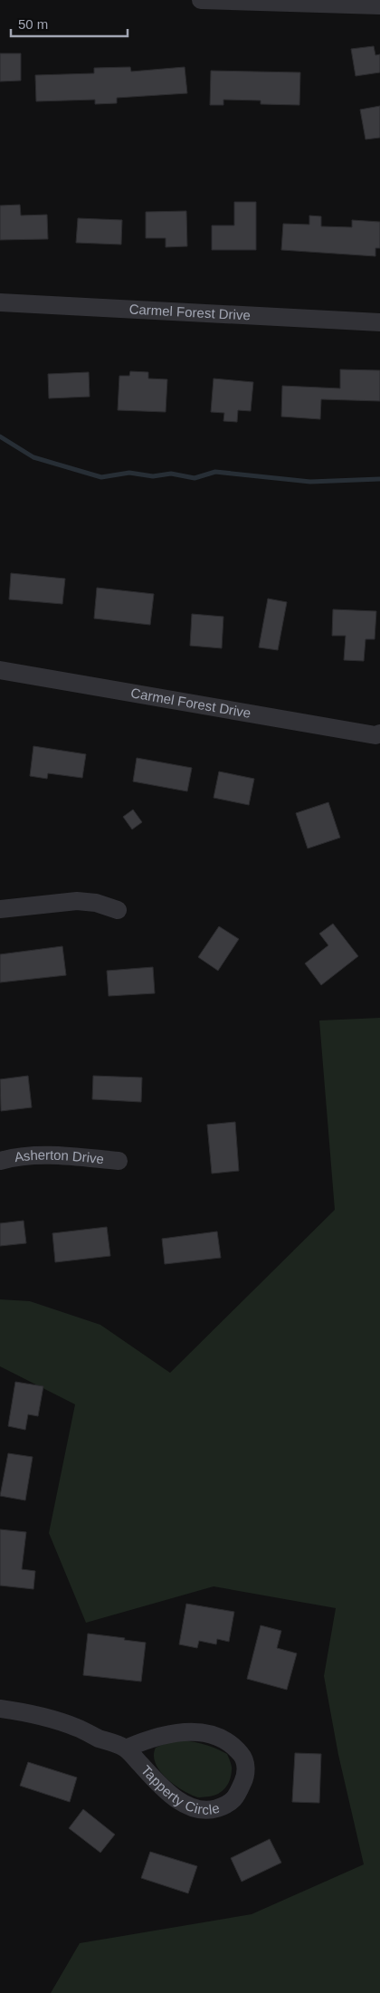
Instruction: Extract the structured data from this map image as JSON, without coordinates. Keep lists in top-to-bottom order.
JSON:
{
  "streets": {
    "street": ["Carmel Forest Drive", "Asherton Drive", "Tapperty Circle"]
  },
  "scale_bar": "50 m"
}
